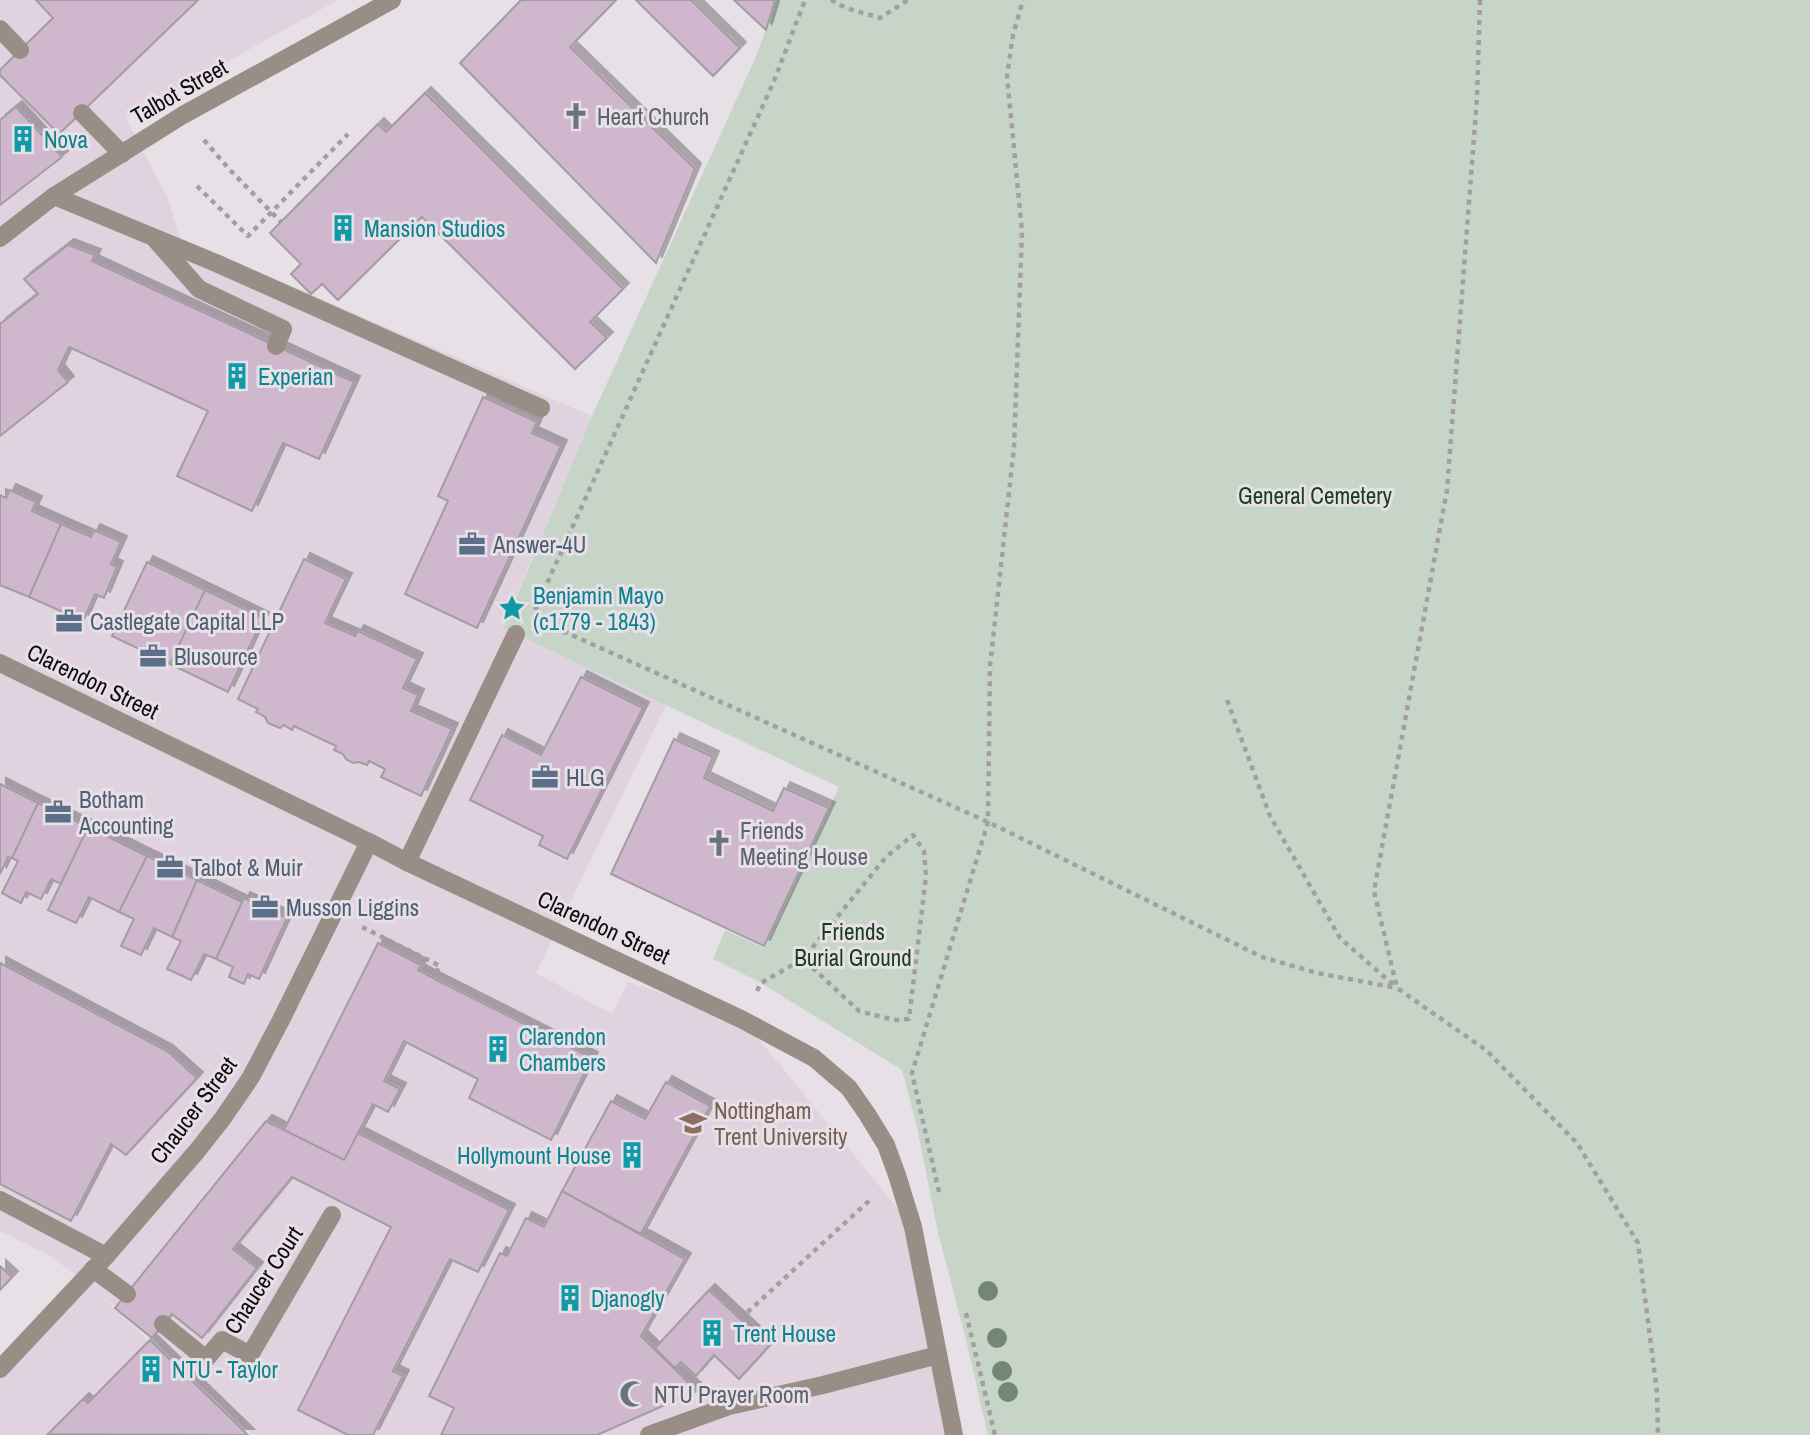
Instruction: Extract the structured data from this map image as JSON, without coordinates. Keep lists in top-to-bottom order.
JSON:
{
  "streets": {
    "street": [
      "Talbot Street",
      "Clarendon Street",
      "Chaucer Street",
      "Chaucer Court"
    ]
  },
  "crossings": [
    ["Clarendon Street", "Chaucer Street"]
  ],
  "parks": ["General Cemetery", "Friends Burial Ground"],
  "places": {
    "church": ["Heart Church", "Friends Meeting House"],
    "building": [
      "Nova",
      "Mansion Studios",
      "Experian",
      "Clarendon Chambers",
      "Hollymount House",
      "Djanogly",
      "Trent House",
      "NTU - Taylor"
    ],
    "office": [
      "Answer-4U",
      "Castlegate Capital LLP",
      "Blusource",
      "HLG",
      "Botham Accounting",
      "Talbot & Muir",
      "Musson Liggins"
    ],
    "place": ["Benjamin Mayo (c1779 - 1843)"],
    "school or university": ["Nottingham Trent University"],
    "mosque": ["NTU Prayer Room"]
  }
}
